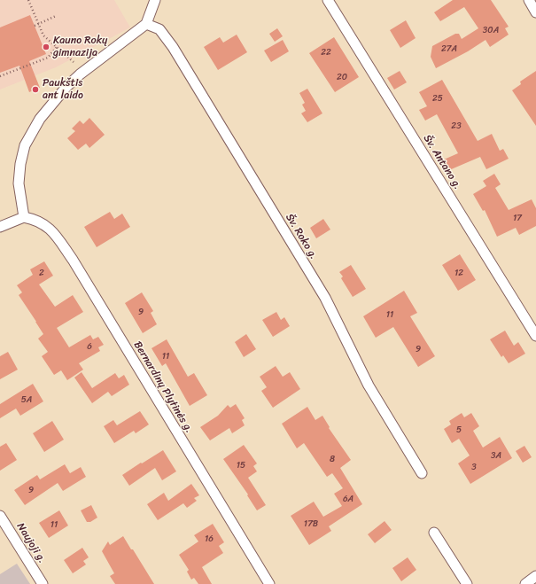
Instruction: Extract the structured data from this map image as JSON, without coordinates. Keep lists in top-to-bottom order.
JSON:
{
  "streets": {
    "street": [
      "Šv. Antano g.",
      "Šv. Roko g.",
      "Bernardinų Plytinės g.",
      "Naujoji g."
    ]
  },
  "places": ["Kauno Rokų gimnazija", "Paukštis ant laido"],
  "house_numbers": [
    "30A",
    "27A",
    "22",
    "20",
    "25",
    "23",
    "17",
    "2",
    "12",
    "9",
    "11",
    "6",
    "9",
    "11",
    "5A",
    "5",
    "3A",
    "8",
    "15",
    "3",
    "9",
    "6A",
    "17B",
    "11",
    "16"
  ]
}
